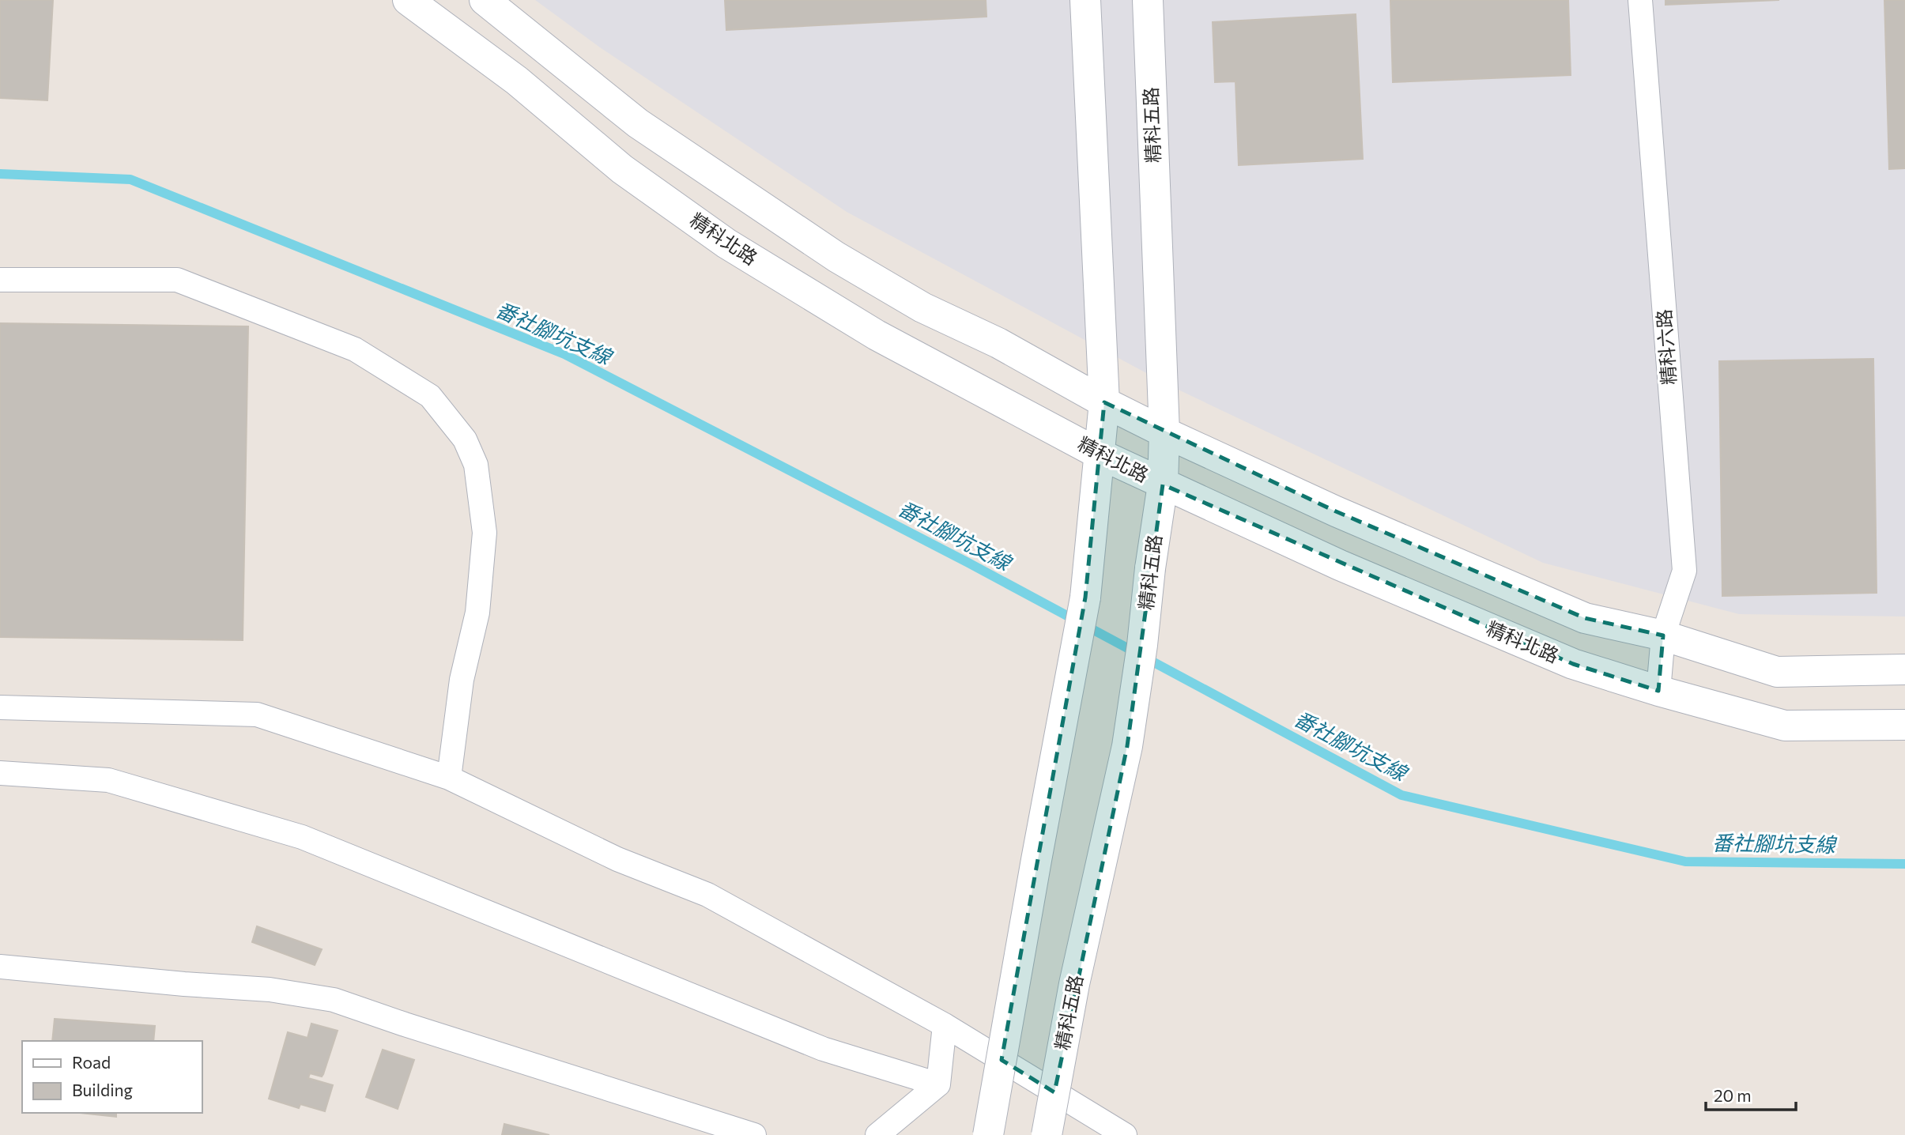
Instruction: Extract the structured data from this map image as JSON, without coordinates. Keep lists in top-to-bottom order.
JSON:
{
  "streets": {
    "street": ["精科五路", "精科北路", "精科六路"]
  },
  "crossings": [
    ["精科五路", "精科北路"],
    ["精科北路", "精科六路"]
  ],
  "water": ["番社腳坑支線"],
  "legend": ["Road", "Building"],
  "scale_bar": "20 m"
}
